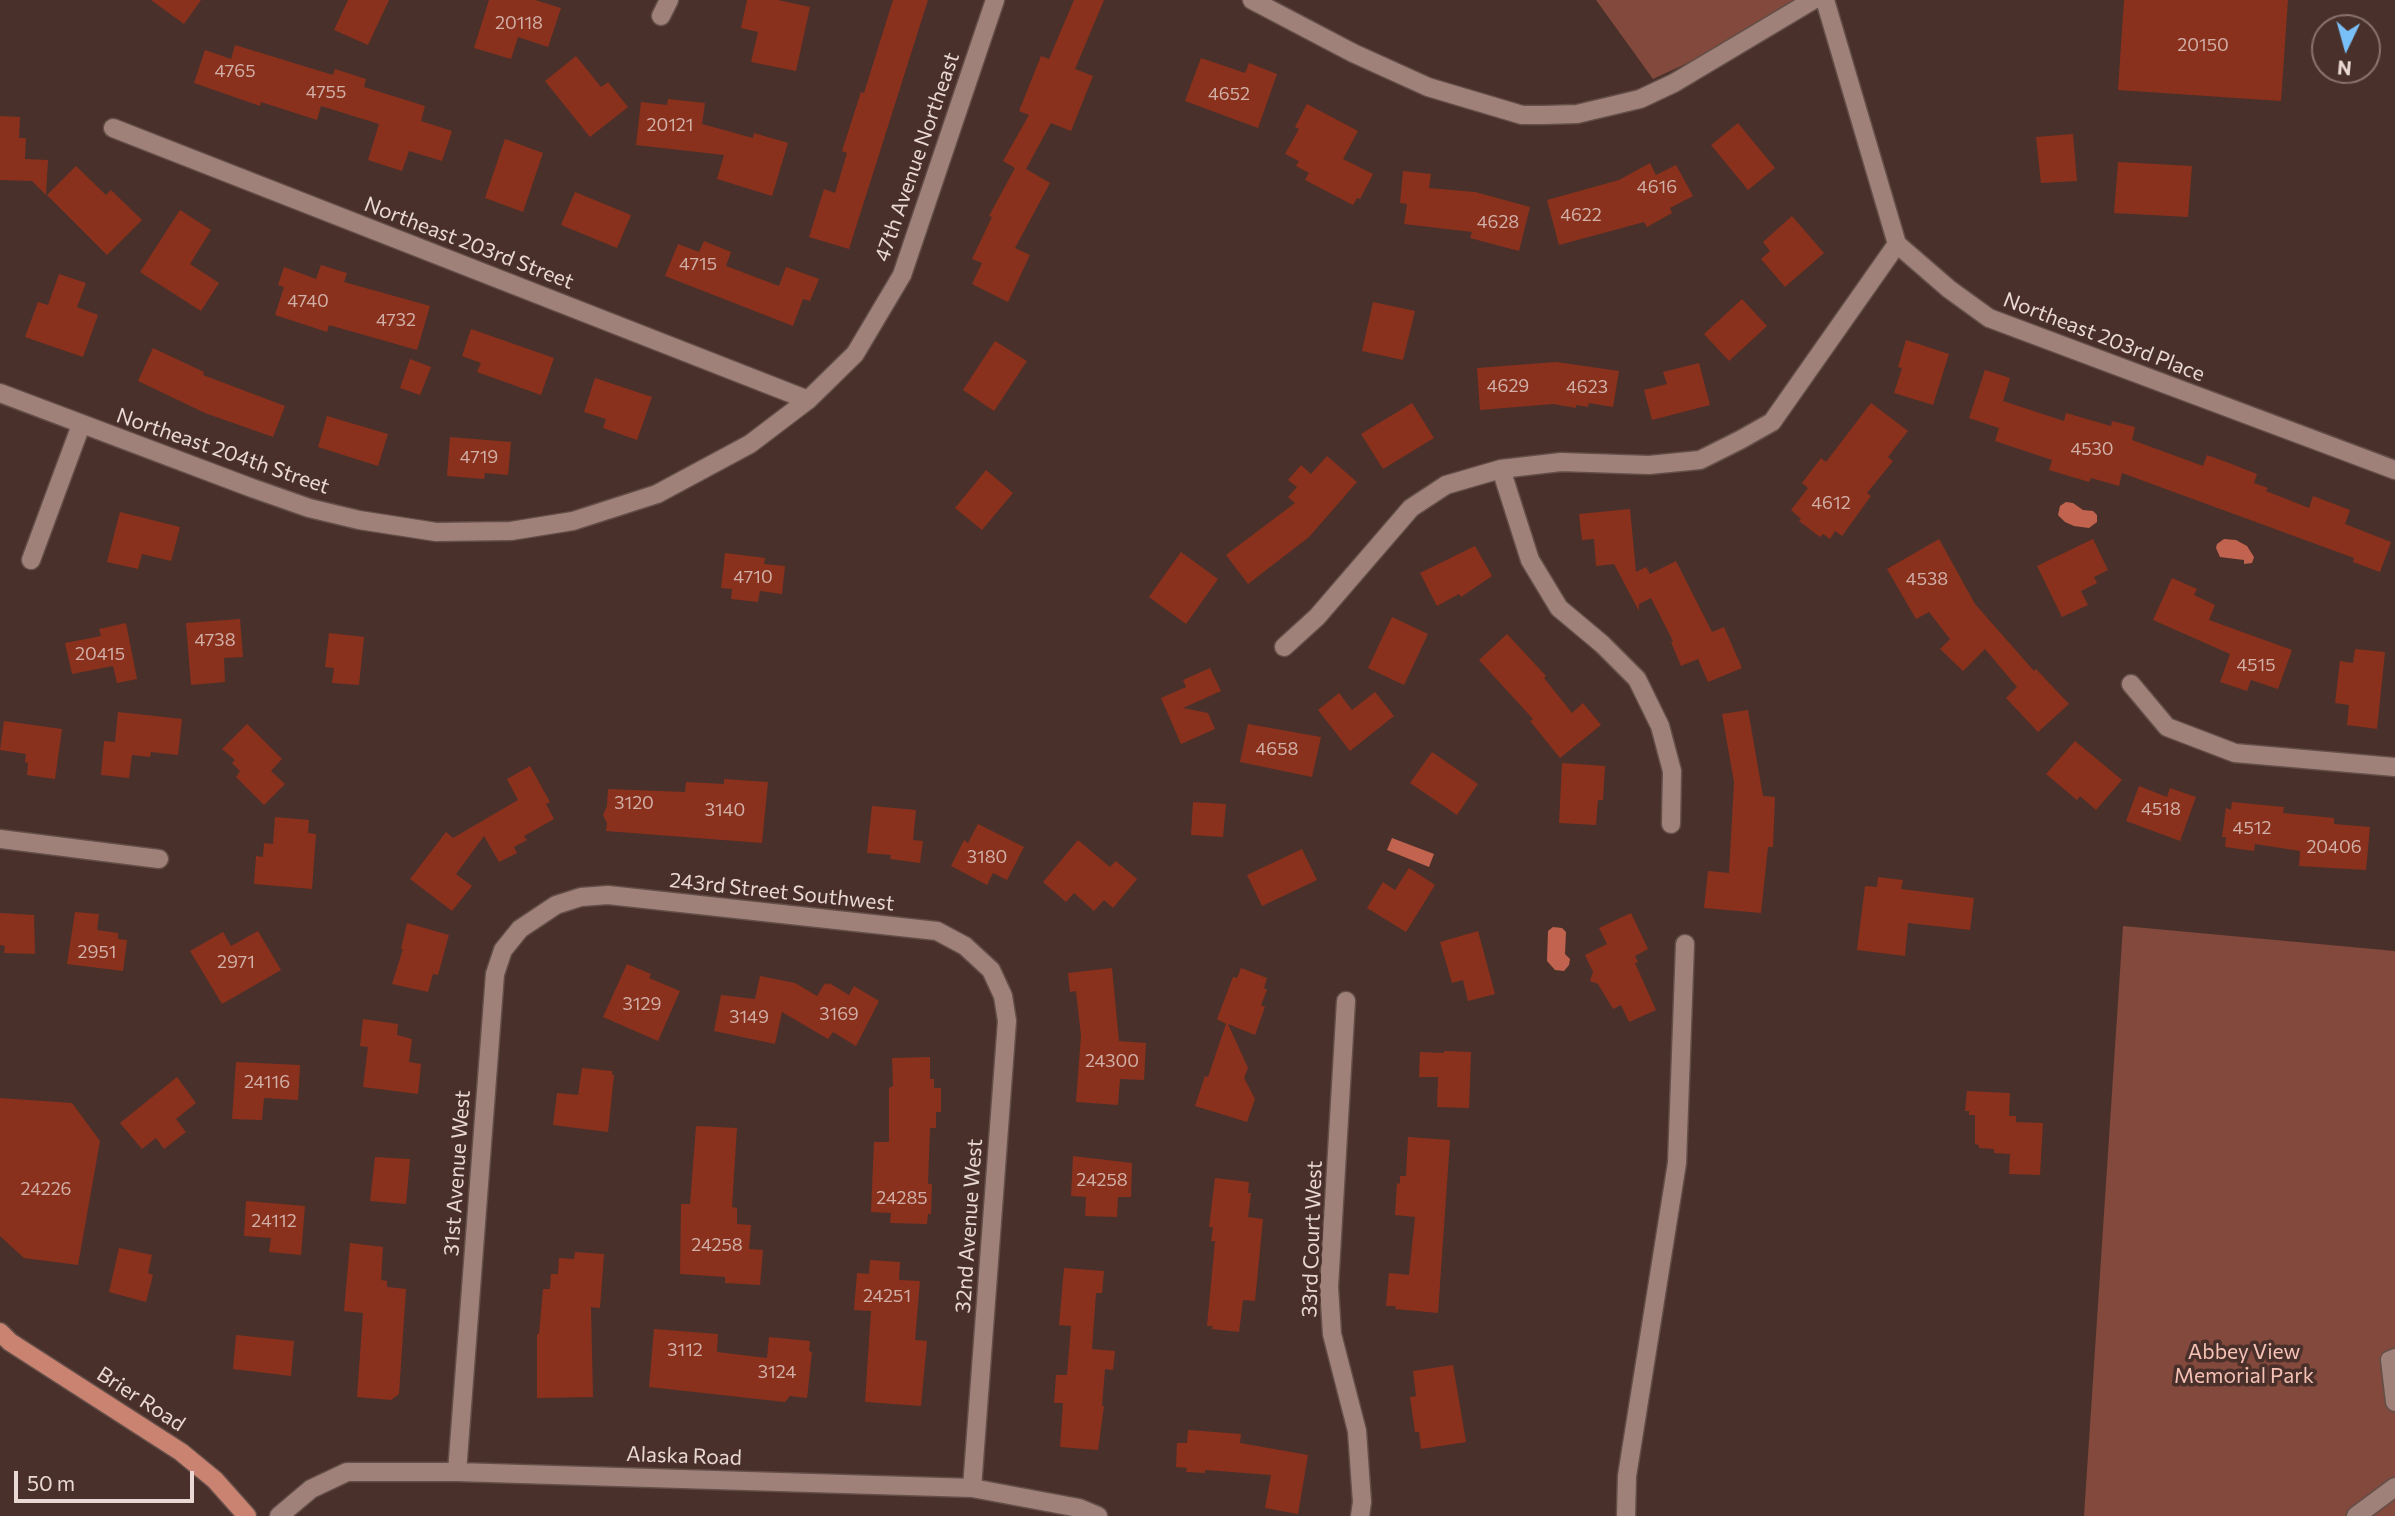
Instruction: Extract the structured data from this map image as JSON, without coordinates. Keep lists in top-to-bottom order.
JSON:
{
  "streets": {
    "main road": ["Brier Road"],
    "street": [
      "47th Avenue Northeast",
      "Northeast 203rd Street",
      "Northeast 203rd Place",
      "Northeast 204th Street",
      "243rd Street Southwest",
      "31st Avenue West",
      "32nd Avenue West",
      "33rd Court West",
      "Alaska Road"
    ]
  },
  "crossings": [
    ["47th Avenue Northeast", "Northeast 203rd Street"],
    ["47th Avenue Northeast", "Northeast 204th Street"],
    ["243rd Street Southwest", "31st Avenue West"],
    ["243rd Street Southwest", "32nd Avenue West"],
    ["31st Avenue West", "Alaska Road"],
    ["32nd Avenue West", "Alaska Road"]
  ],
  "parks": ["Abbey View Memorial Park"],
  "house_numbers": [
    "20118",
    "20150",
    "4765",
    "4755",
    "4652",
    "20121",
    "4616",
    "4622",
    "4628",
    "4715",
    "4740",
    "4732",
    "4629",
    "4623",
    "4530",
    "4719",
    "4612",
    "4710",
    "4538",
    "4738",
    "20415",
    "4515",
    "4658",
    "3120",
    "4518",
    "3140",
    "4512",
    "20406",
    "3180",
    "2951",
    "2971",
    "3129",
    "3169",
    "3149",
    "24300",
    "24116",
    "24258",
    "24226",
    "24285",
    "24112",
    "24258",
    "24251",
    "3112",
    "3124"
  ],
  "scale_bar": "50 m",
  "north": "bottom"
}
